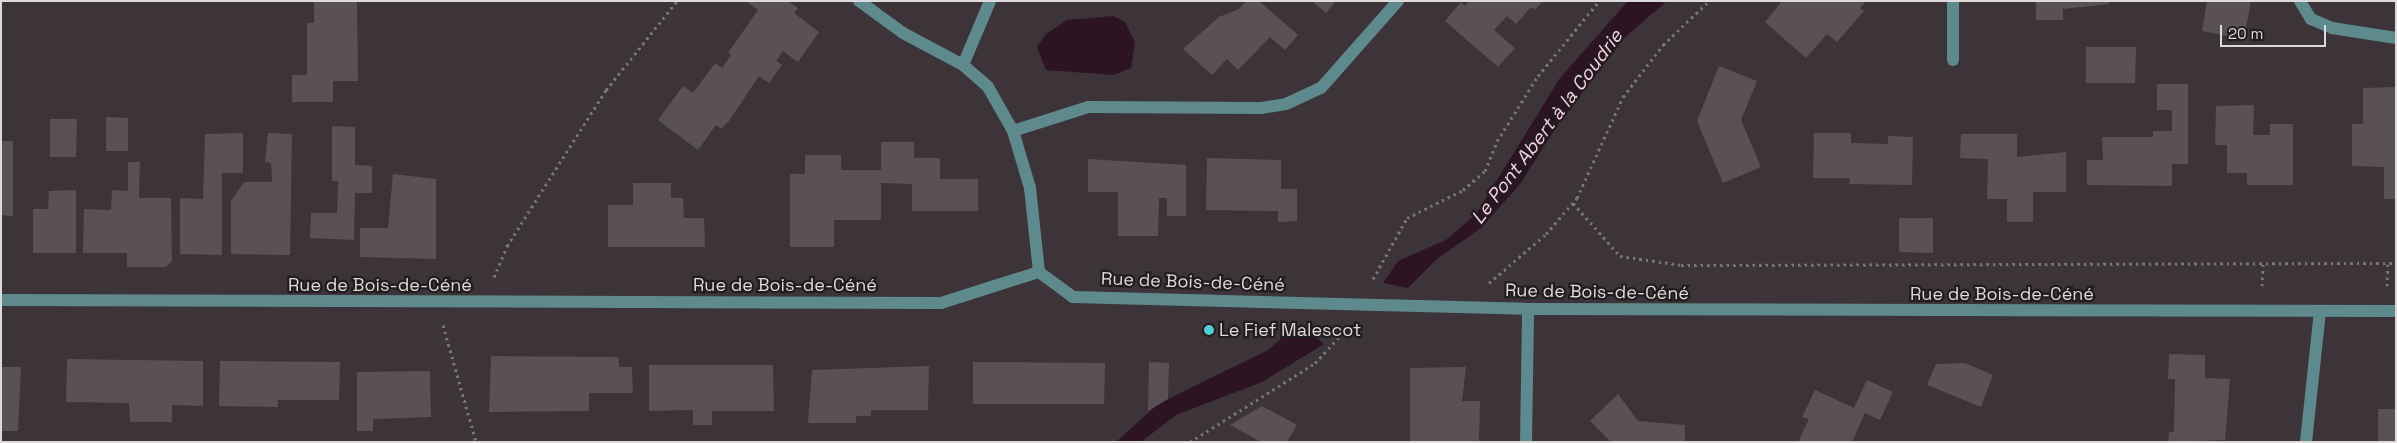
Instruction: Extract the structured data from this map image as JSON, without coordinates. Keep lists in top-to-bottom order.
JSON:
{
  "streets": {
    "street": ["Rue de Bois-de-Céné"]
  },
  "water": ["Le Pont Abert à la Coudrie"],
  "places": ["Le Fief Malescot"],
  "scale_bar": "20 m"
}
